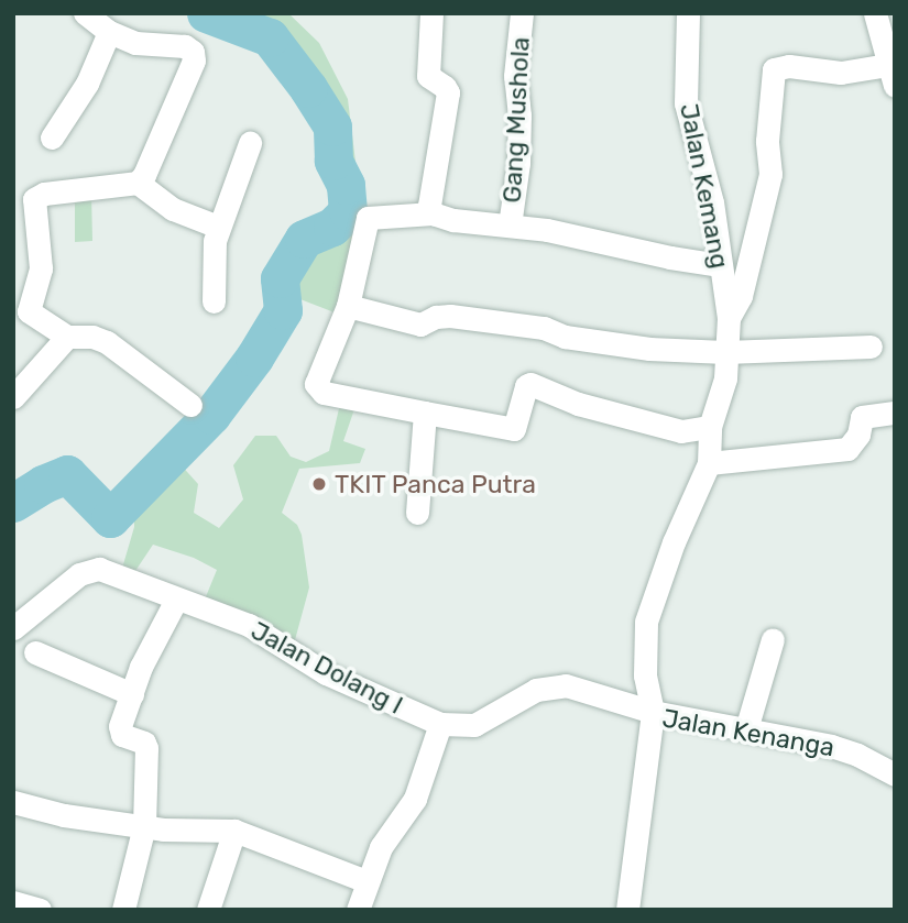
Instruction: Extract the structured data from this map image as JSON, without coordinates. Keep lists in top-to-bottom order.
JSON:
{
  "streets": {
    "street": [
      "Gang Mushola",
      "Jalan Kemang",
      "Jalan Dolang I",
      "Jalan Kenanga"
    ]
  },
  "crossings": [
    ["Jalan Kemang", "Jalan Dolang I"],
    ["Jalan Kemang", "Jalan Kenanga"],
    ["Jalan Dolang I", "Jalan Kenanga"]
  ],
  "places": ["TKIT Panca Putra"]
}
